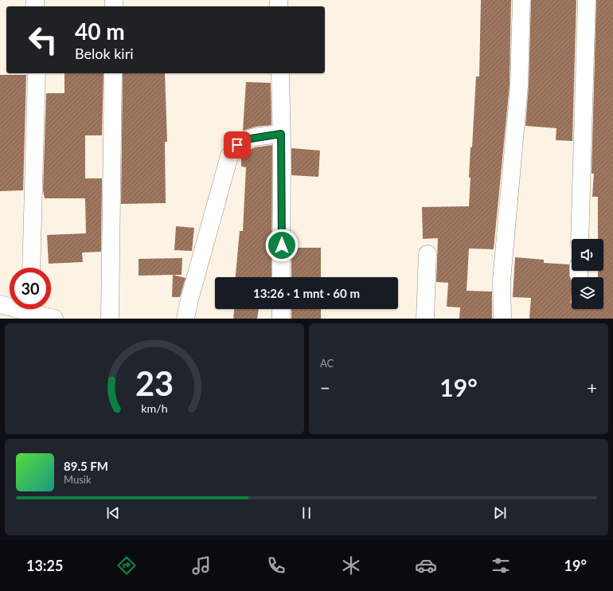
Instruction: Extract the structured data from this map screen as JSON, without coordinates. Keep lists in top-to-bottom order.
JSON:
{
  "page": {
    "turn": ["40 m", "Belok kiri"],
    "limit": "30",
    "trip": "13:26 · 1 mnt · 60 m",
    "tile": "AC",
    "heat": ["−", "19°", "+"],
    "song": ["89.5 FM", "Musik"],
    "tabs": ["13:25", "19°"],
    "gauge": ["23", "km/h"]
  }
}
